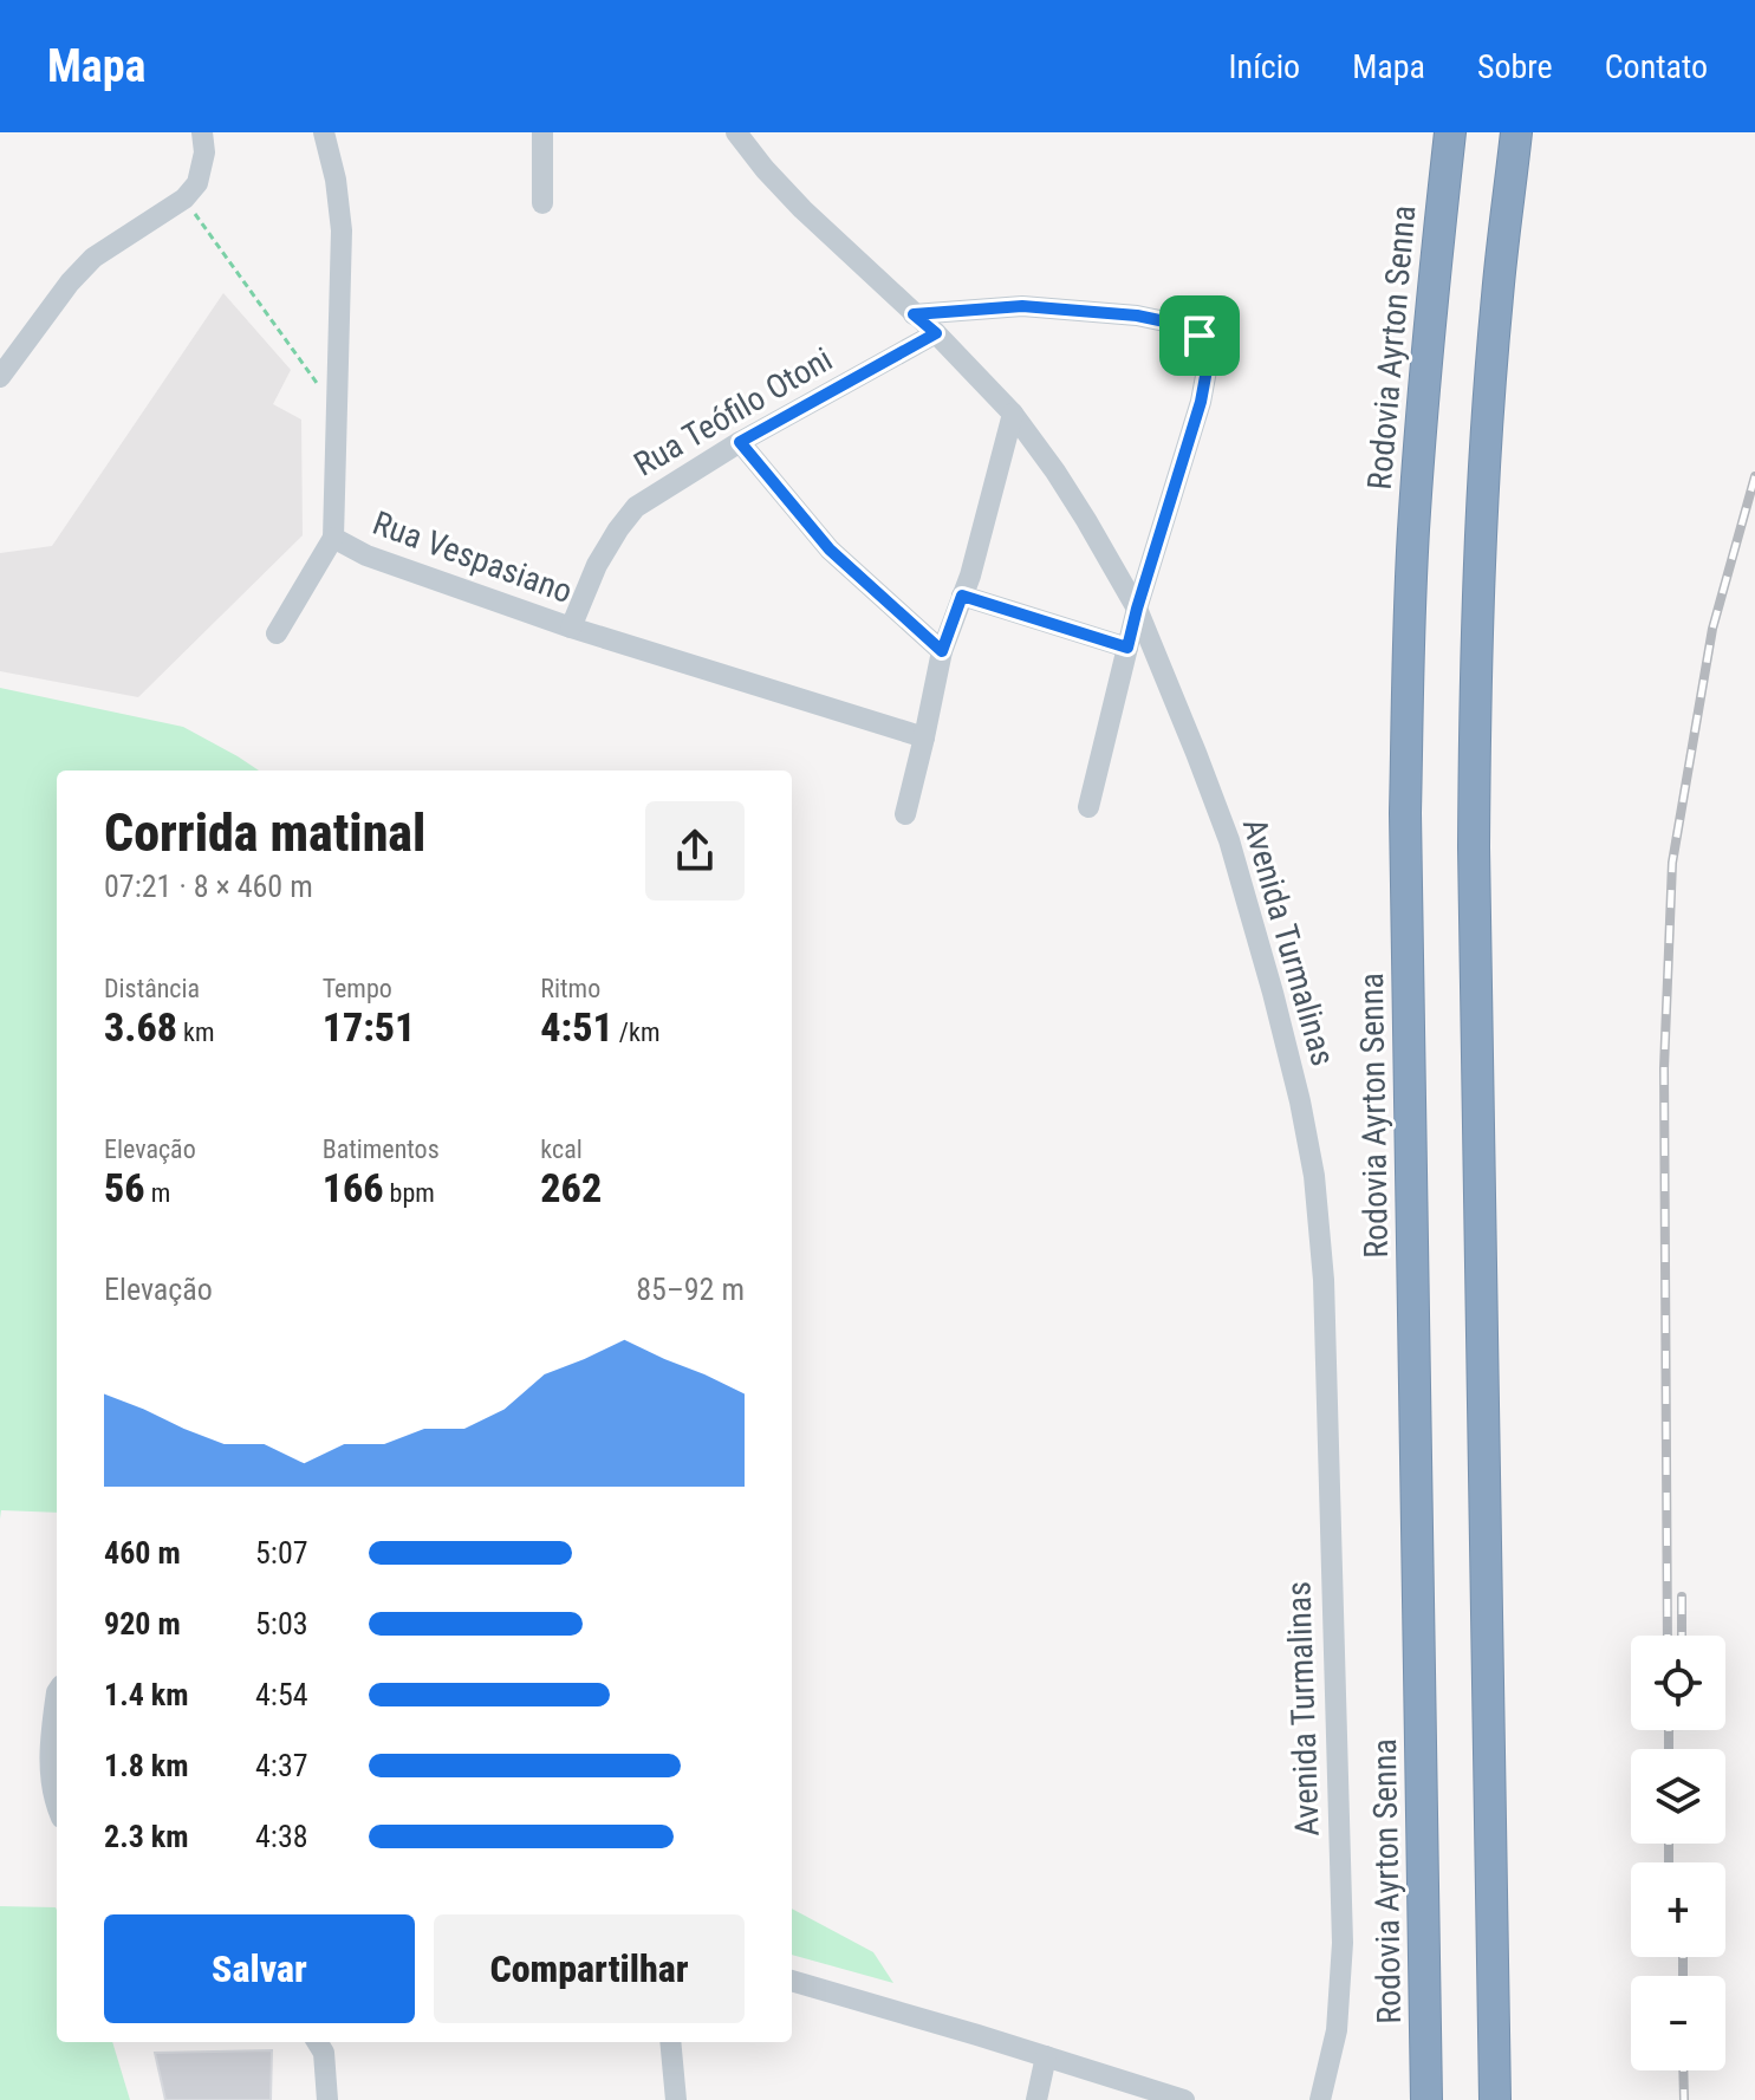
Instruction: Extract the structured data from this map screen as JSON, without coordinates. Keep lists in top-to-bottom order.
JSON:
{
  "streets": {
    "highway": ["Rodovia Ayrton Senna"],
    "street": ["Rua Teófilo Otoni", "Rua Vespasiano", "Avenida Turmalinas"]
  },
  "crossings": [
    ["Rua Teófilo Otoni", "Rua Vespasiano"],
    ["Rua Teófilo Otoni", "Avenida Turmalinas"]
  ],
  "page": {
    "header": "Mapa",
    "nav": [
      "Início",
      "Mapa",
      "Sobre",
      "Contato"
    ],
    "heading": ["Corrida matinal", "07:21 · 8 × 460 m"],
    "stats": [
      ["Distância", "3.68 km"],
      ["Tempo", "17:51"],
      ["Ritmo", "4:51 /km"],
      ["Elevação", "56 m"],
      ["Batimentos", "166 bpm"],
      ["kcal", "262"]
    ],
    "chart": ["Elevação", "85–92 m"],
    "list": [
      {
        "name": "460 m",
        "note": "5:07"
      },
      {
        "name": "920 m",
        "note": "5:03"
      },
      {
        "name": "1.4 km",
        "note": "4:54"
      },
      {
        "name": "1.8 km",
        "note": "4:37"
      },
      {
        "name": "2.3 km",
        "note": "4:38"
      }
    ],
    "map_buttons": ["+", "−"],
    "buttons": ["Salvar", "Compartilhar"]
  }
}
